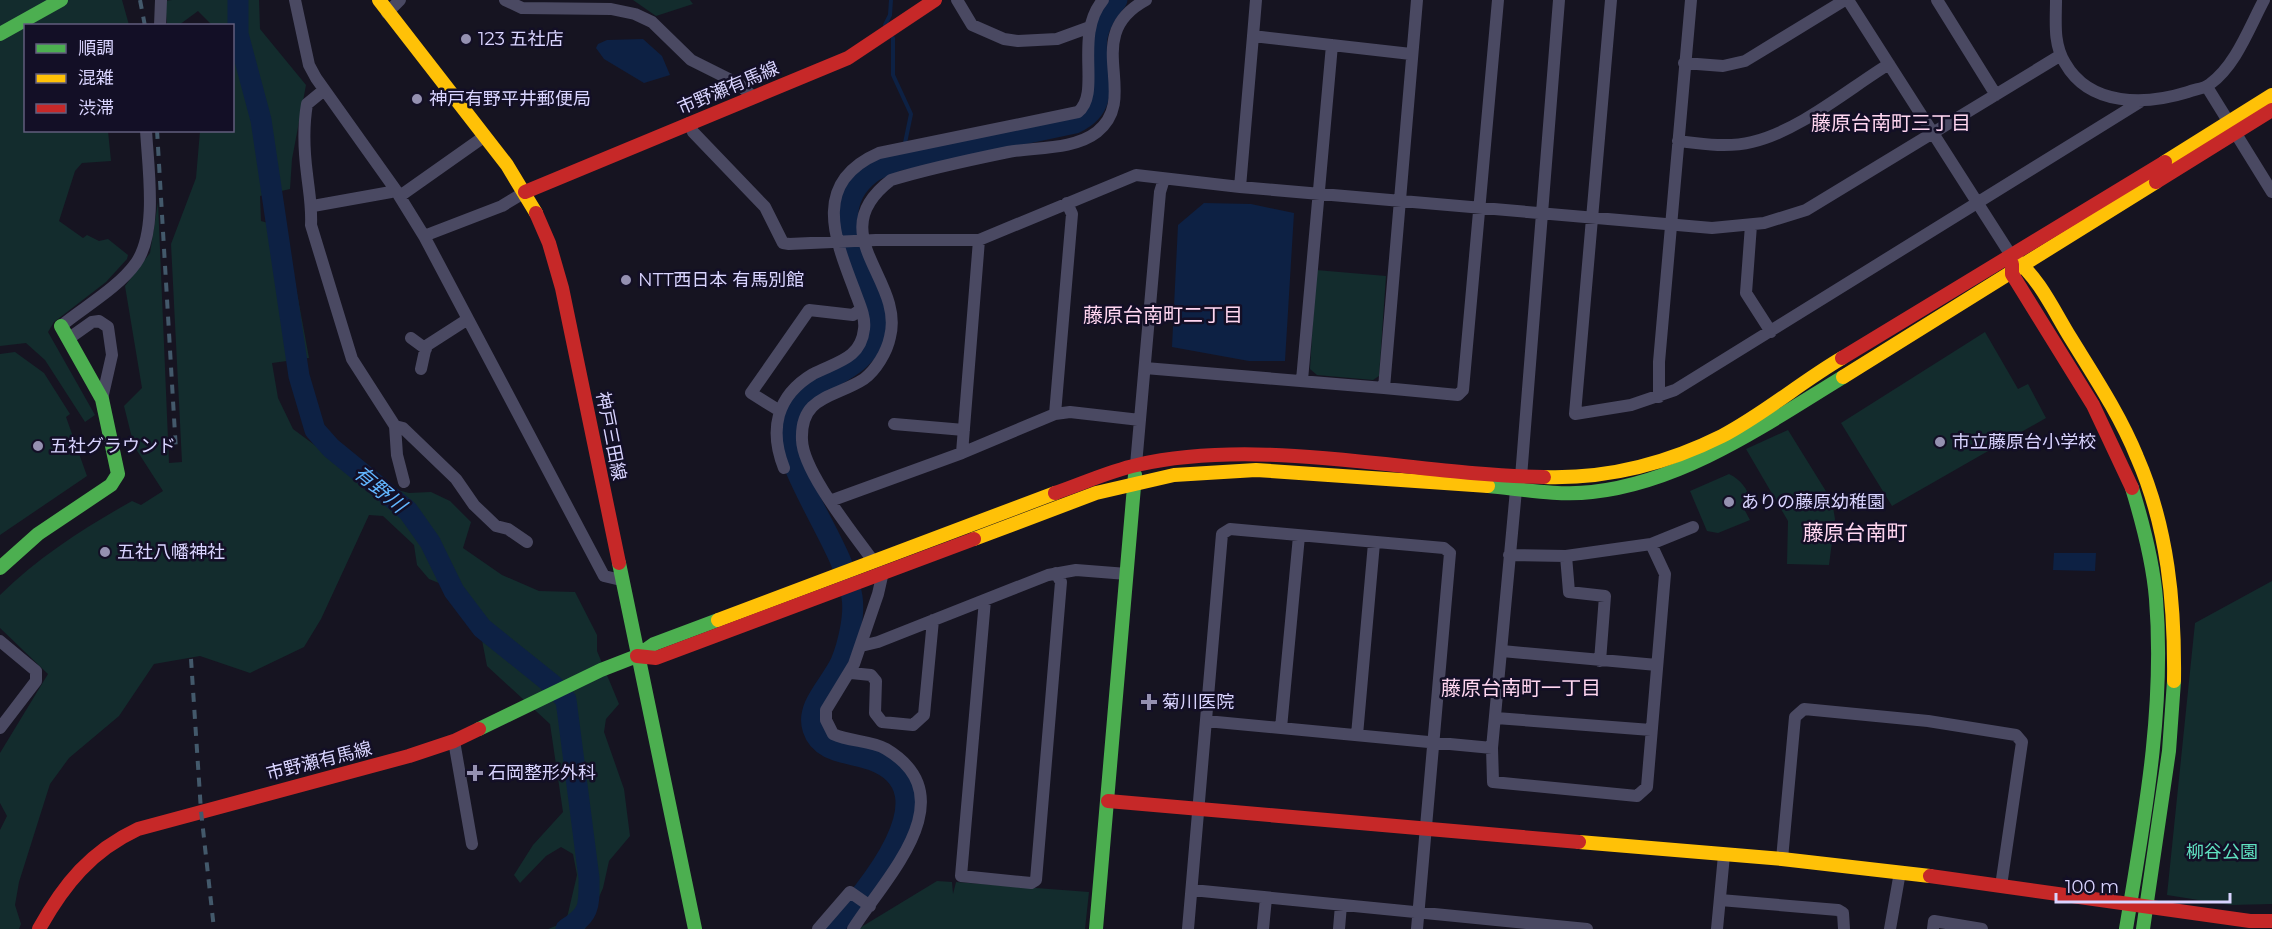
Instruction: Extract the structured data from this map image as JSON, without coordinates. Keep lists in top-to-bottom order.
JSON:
{
  "streets": {
    "main road": ["市野瀬有馬線", "神戸三田線"]
  },
  "crossings": [
    ["市野瀬有馬線", "神戸三田線"]
  ],
  "districts": [
    "藤原台南町三丁目",
    "藤原台南町二丁目",
    "藤原台南町",
    "藤原台南町一丁目"
  ],
  "water": ["有野川"],
  "parks": ["柳谷公園"],
  "places": {
    "other": [
      "123 五社店",
      "神戸有野平井郵便局",
      "NTT西日本 有馬別館",
      "市立藤原台小学校",
      "五社グラウンド",
      "ありの藤原幼稚園",
      "五社八幡神社"
    ],
    "health": ["菊川医院", "石岡整形外科"]
  },
  "legend": ["順調", "混雑", "渋滞"],
  "scale_bar": "100 m"
}
